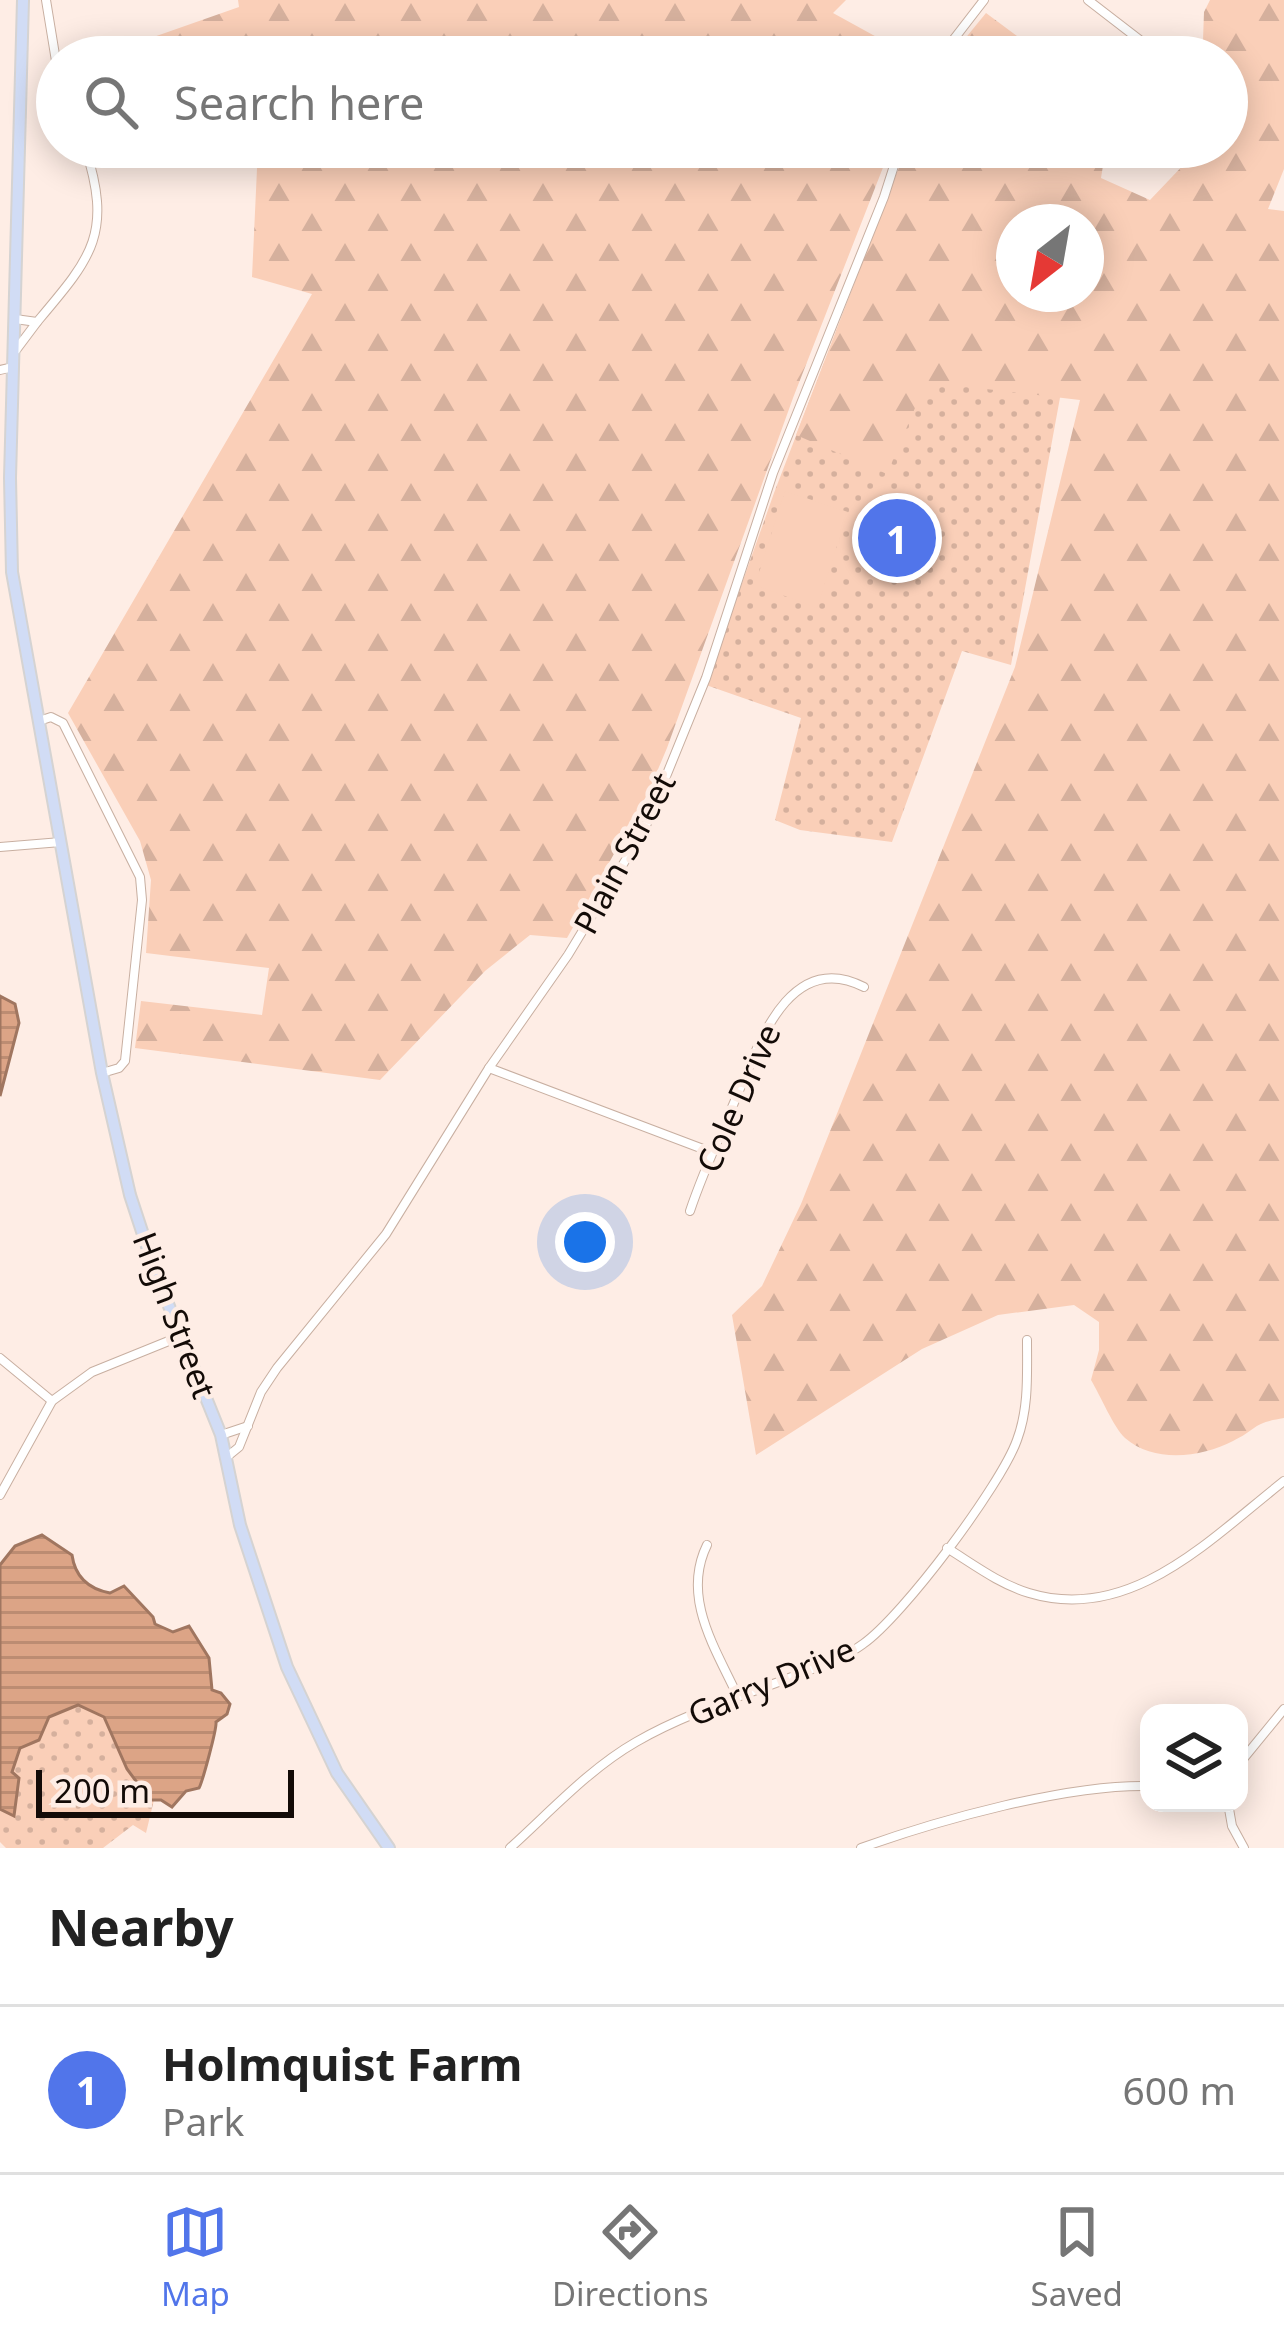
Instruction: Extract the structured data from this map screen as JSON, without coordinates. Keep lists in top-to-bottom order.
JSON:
{
  "streets": {
    "main road": ["High Street"],
    "street": ["Plain Street", "Cole Drive", "Garry Drive"]
  },
  "crossings": [
    ["Plain Street", "High Street"]
  ],
  "scale_bar": "200 m",
  "north": "bottom left",
  "page": {
    "search": "Search here",
    "pins": "1",
    "scale": "200 m",
    "heading": "Nearby",
    "list": [
      {
        "mark": "1",
        "name": "Holmquist Farm",
        "note": "Park",
        "value": "600 m"
      }
    ],
    "nav": ["Map", "Directions", "Saved"]
  }
}
